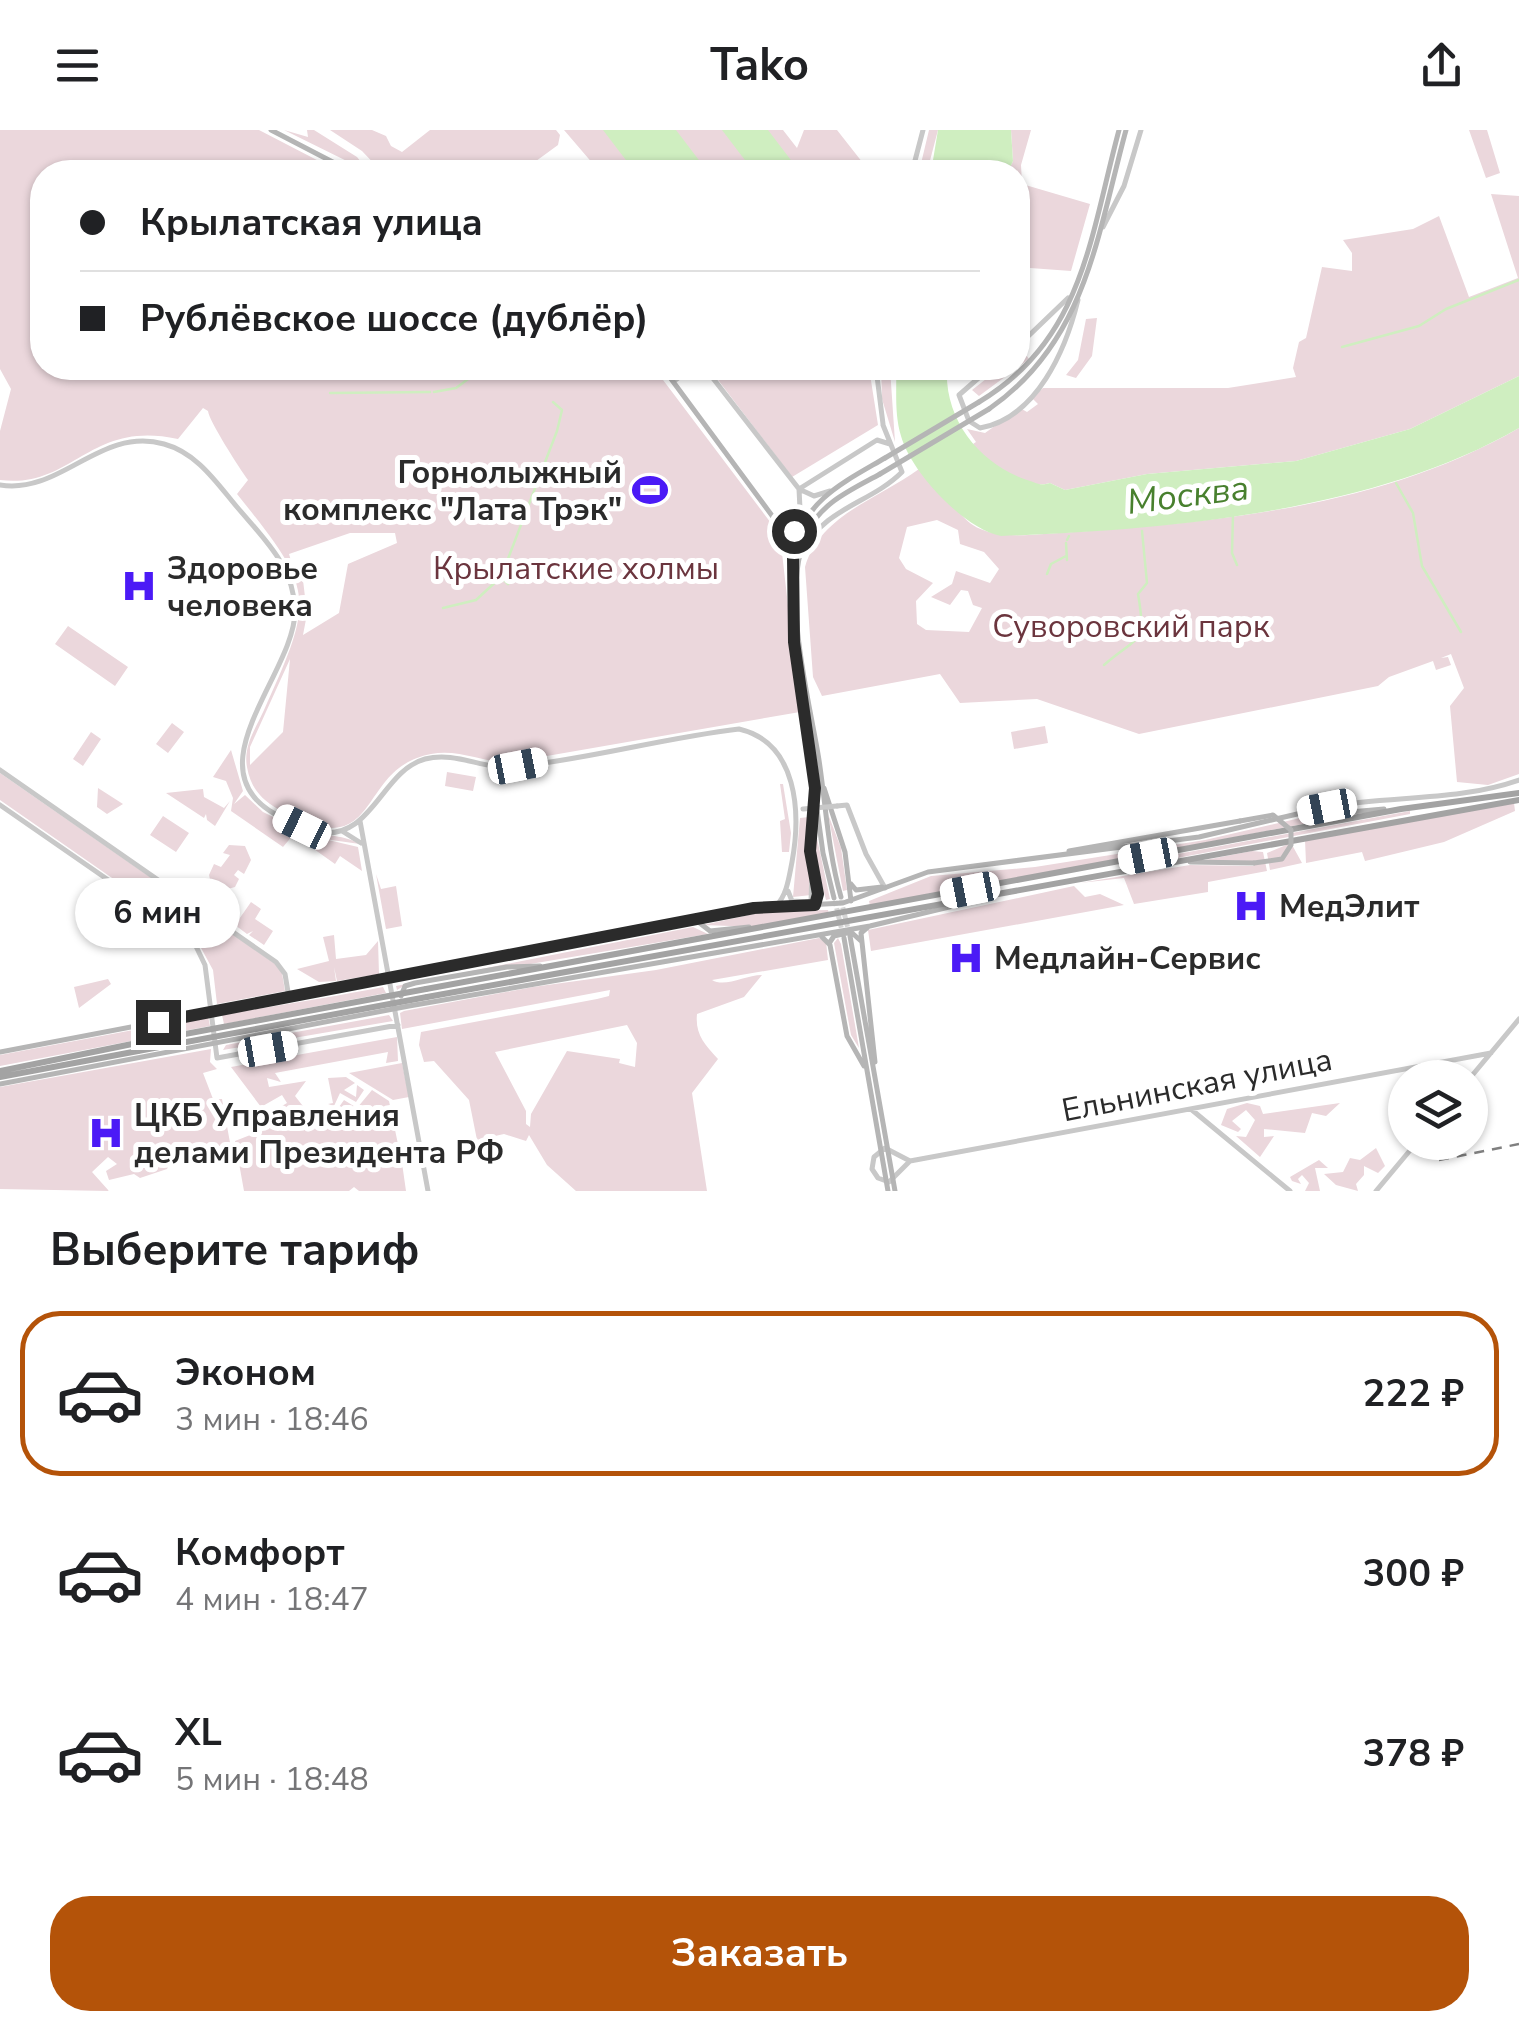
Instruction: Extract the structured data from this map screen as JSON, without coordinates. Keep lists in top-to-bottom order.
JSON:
{
  "streets": {
    "street": ["Ельнинская улица"]
  },
  "water": ["Москва"],
  "parks": ["Крылатские холмы", "Суворовский парк"],
  "places": {
    "sports": ["Горнолыжный комплекс \"Лата Трэк\""],
    "hospital": [
      "Здоровье человека",
      "МедЭлит",
      "Медлайн-Сервис",
      "ЦКБ Управления делами Президента РФ"
    ]
  },
  "page": {
    "header": "Tako",
    "banner": ["Крылатская улица", "Рублёвское шоссе (дублёр)"],
    "bubble": "6 мин",
    "heading": "Выберите тариф",
    "list": [
      {
        "name": "Эконом",
        "note": "3 мин · 18:46",
        "value": "222 ₽"
      },
      {
        "name": "Комфорт",
        "note": "4 мин · 18:47",
        "value": "300 ₽"
      },
      {
        "name": "XL",
        "note": "5 мин · 18:48",
        "value": "378 ₽"
      }
    ],
    "buttons": "Заказать"
  }
}
